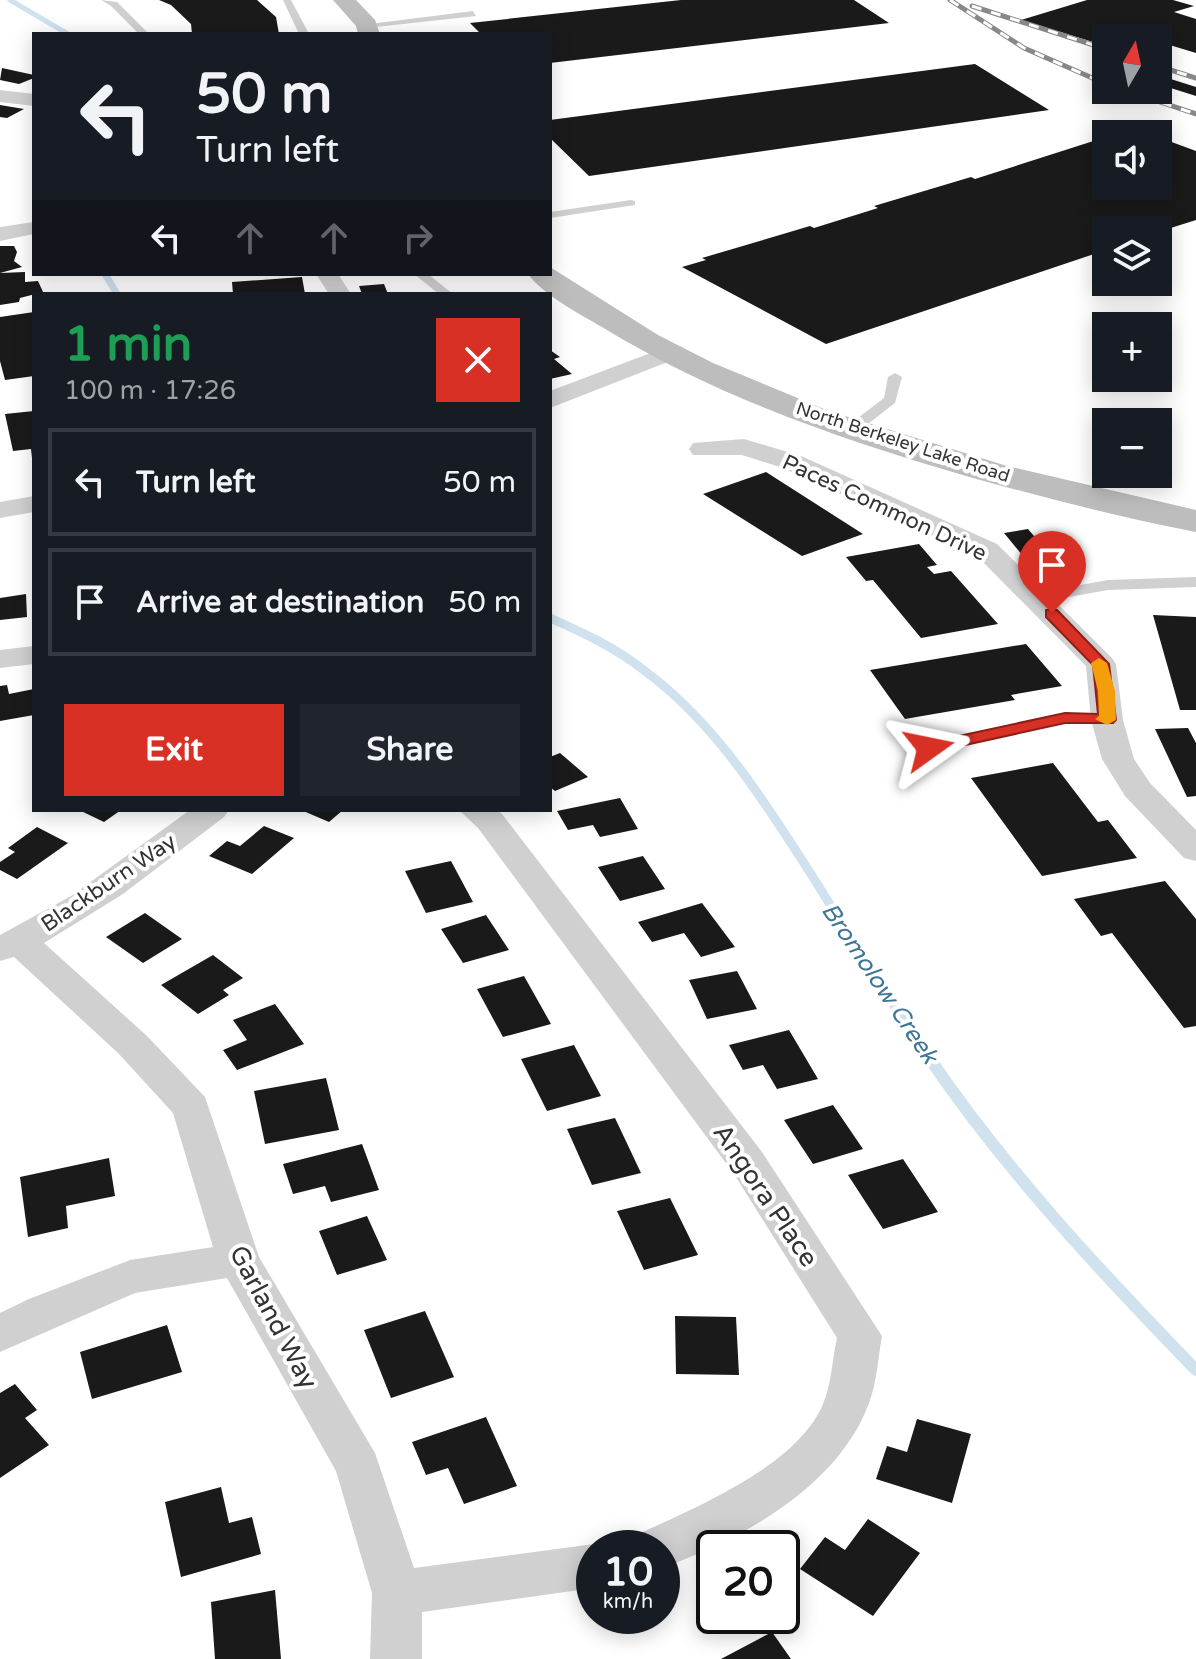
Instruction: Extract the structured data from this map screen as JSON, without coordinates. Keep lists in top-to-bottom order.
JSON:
{
  "streets": {
    "street": [
      "North Berkeley Lake Road",
      "Paces Common Drive",
      "Blackburn Way",
      "Angora Place",
      "Garland Way"
    ]
  },
  "crossings": [
    ["Blackburn Way", "Garland Way"]
  ],
  "water": ["Bromolow Creek"],
  "north": "top",
  "page": {
    "map_buttons": ["+", "−"],
    "turn": ["50 m", "Turn left"],
    "heading": ["1 min", "100 m · 17:26"],
    "list": [
      {
        "name": "Turn left",
        "value": "50 m"
      },
      {
        "name": "Arrive at destination",
        "value": "50 m"
      }
    ],
    "buttons": ["Exit", "Share"],
    "speed": "10 km/h",
    "limit": "20"
  }
}
